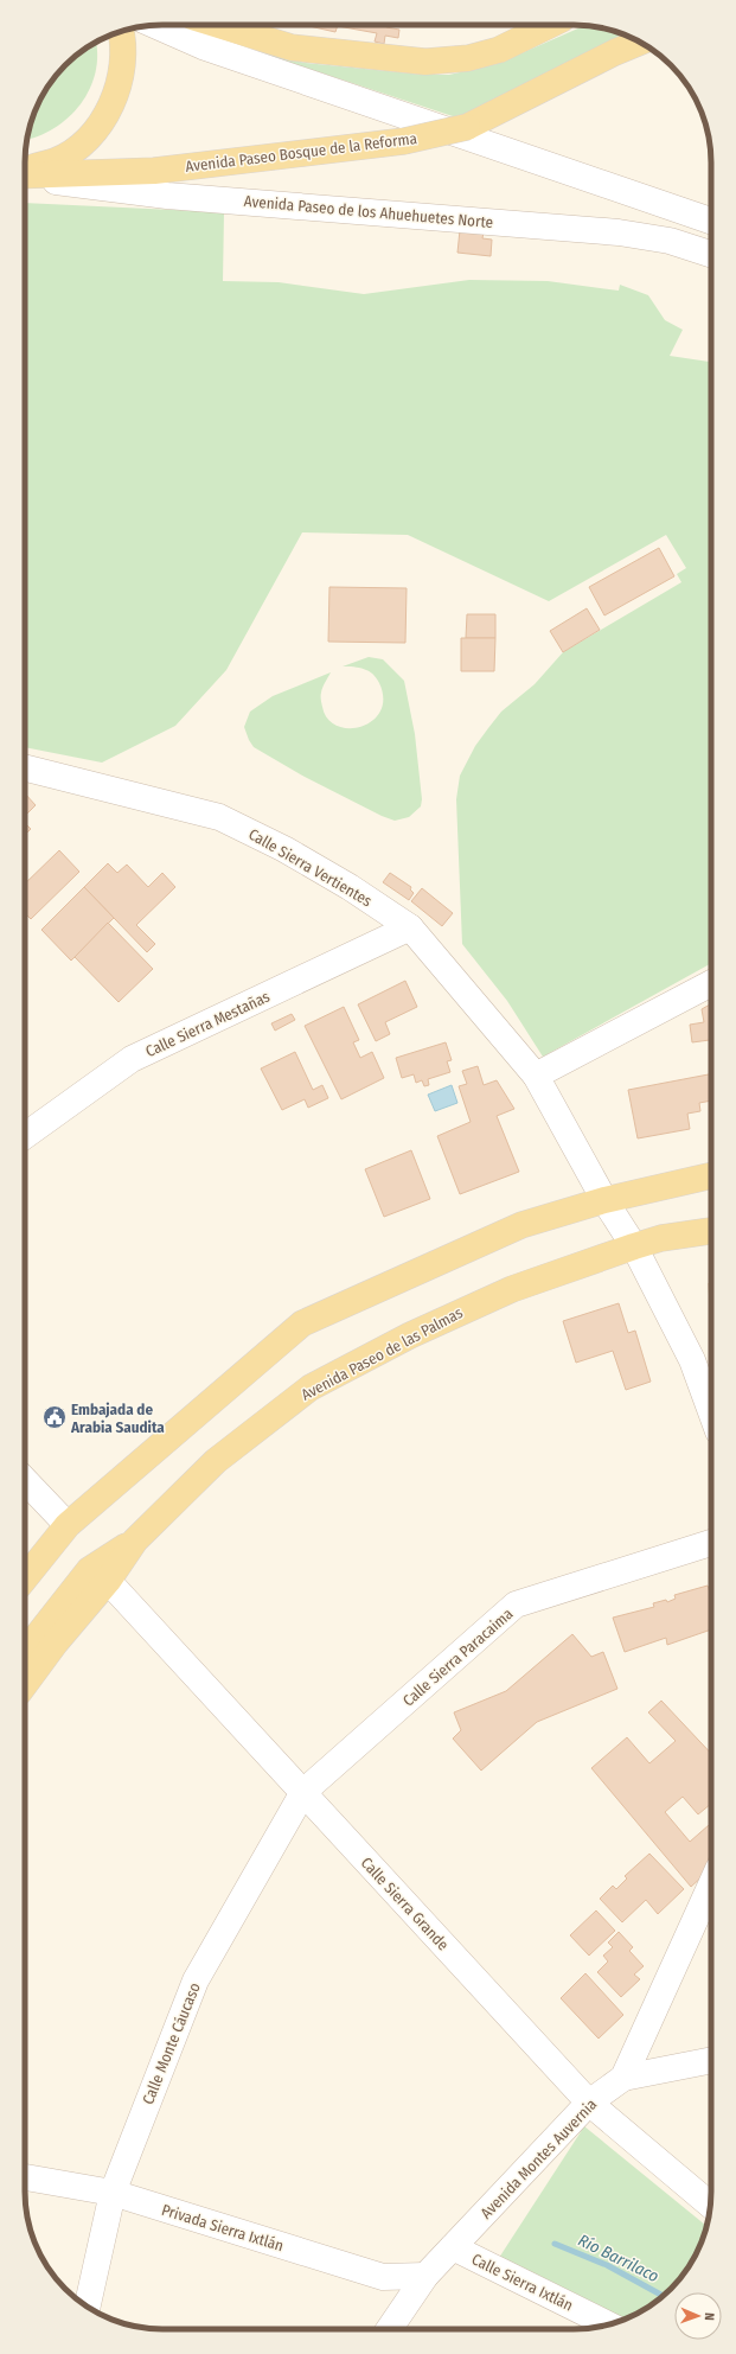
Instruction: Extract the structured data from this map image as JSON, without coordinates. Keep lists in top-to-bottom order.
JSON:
{
  "streets": {
    "main road": ["Avenida Paseo Bosque de la Reforma", "Avenida Paseo de las Palmas"],
    "street": [
      "Avenida Paseo de los Ahuehuetes Norte",
      "Calle Sierra Vertientes",
      "Calle Sierra Mestañas",
      "Calle Sierra Paracaima",
      "Calle Sierra Grande",
      "Calle Monte Cáucaso",
      "Avenida Montes Auvernia",
      "Privada Sierra Ixtlán",
      "Calle Sierra Ixtlán"
    ]
  },
  "crossings": [
    ["Calle Sierra Vertientes", "Calle Sierra Mestañas"],
    ["Calle Sierra Vertientes", "Avenida Paseo de las Palmas"],
    ["Avenida Paseo de las Palmas", "Calle Sierra Grande"],
    ["Calle Sierra Paracaima", "Calle Sierra Grande"],
    ["Calle Sierra Paracaima", "Calle Monte Cáucaso"],
    ["Calle Sierra Grande", "Calle Monte Cáucaso"],
    ["Calle Sierra Grande", "Avenida Montes Auvernia"],
    ["Calle Monte Cáucaso", "Privada Sierra Ixtlán"],
    ["Avenida Montes Auvernia", "Privada Sierra Ixtlán"],
    ["Avenida Montes Auvernia", "Calle Sierra Ixtlán"]
  ],
  "water": ["Río Barrilaco"],
  "places": {
    "public building": ["Embajada de Arabia Saudita"]
  },
  "north": "right"
}
